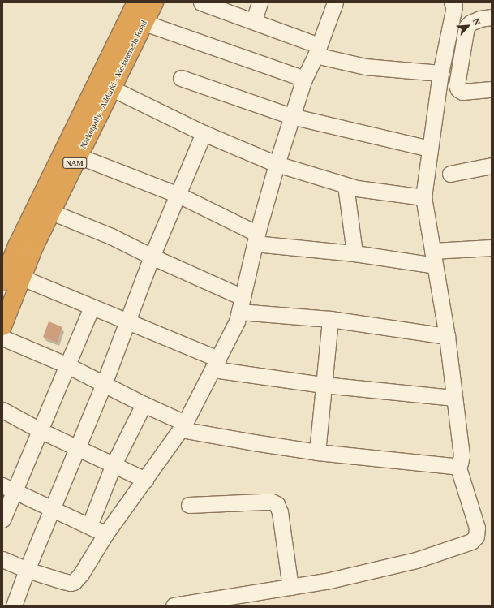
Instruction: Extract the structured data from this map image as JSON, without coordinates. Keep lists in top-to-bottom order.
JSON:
{
  "streets": {
    "highway": ["Narketpally - Addanki - Medarametla Road", "NAM"]
  },
  "north": "top right"
}
